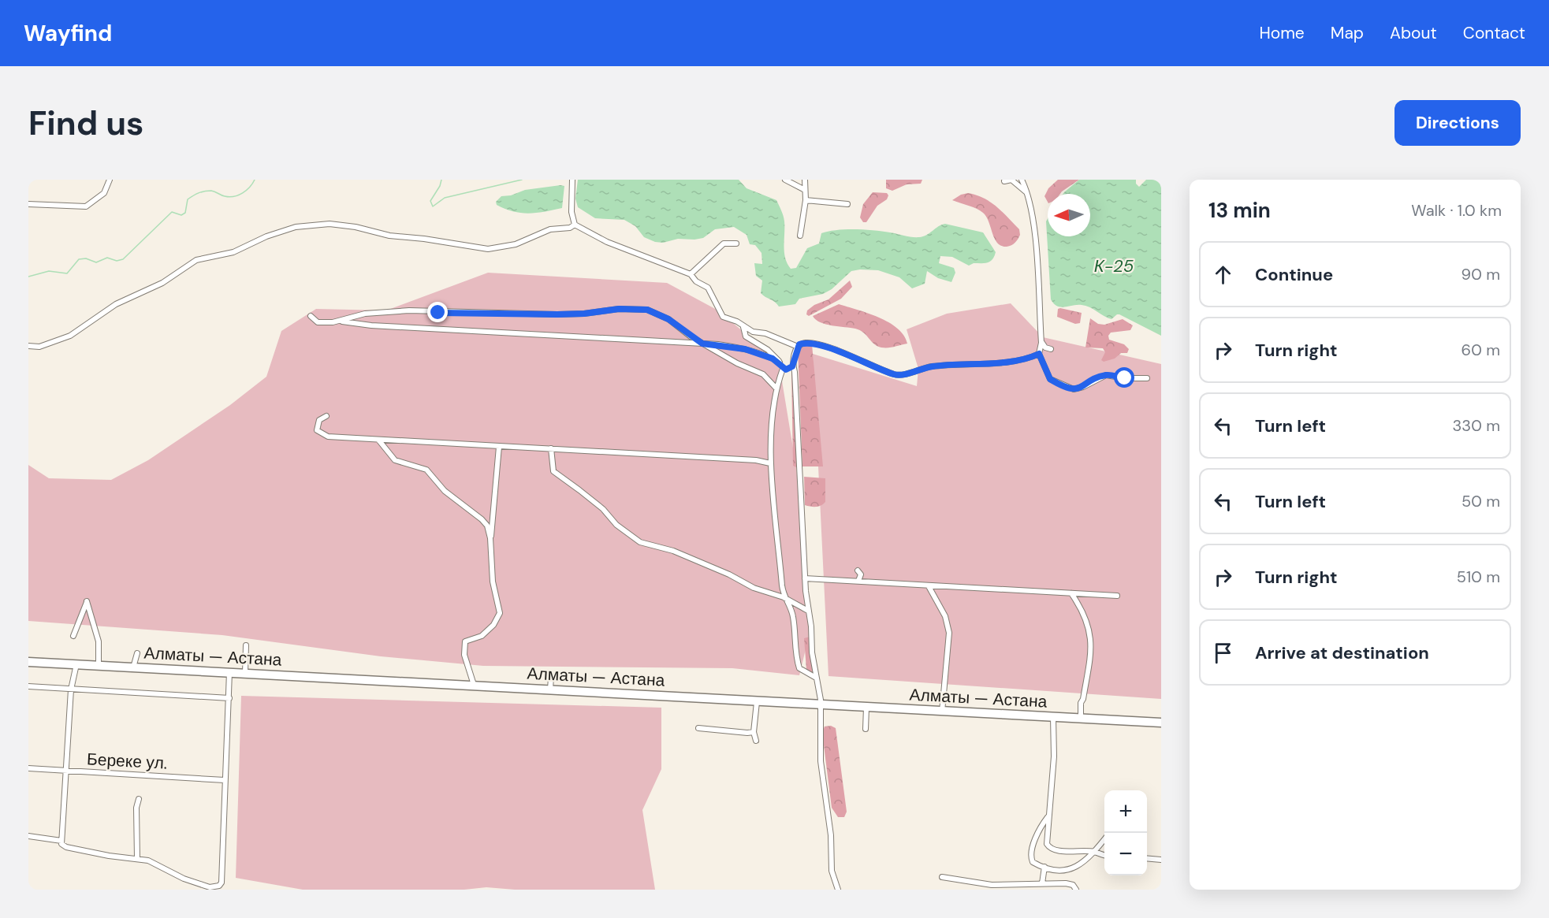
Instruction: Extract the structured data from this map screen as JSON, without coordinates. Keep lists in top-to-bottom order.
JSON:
{
  "streets": {
    "highway": ["Алматы — Астана"],
    "street": ["Береке ул."]
  },
  "water": ["К-25"],
  "north": "left",
  "page": {
    "header": "Wayfind",
    "nav": [
      "Home",
      "Map",
      "About",
      "Contact"
    ],
    "buttons": "Directions",
    "title": "Find us",
    "heading": ["13 min", "Walk · 1.0 km"],
    "list": [
      ["Continue", "90 m"],
      ["Turn right", "60 m"],
      ["Turn left", "330 m"],
      ["Turn left", "50 m"],
      ["Turn right", "510 m"],
      "Arrive at destination"
    ],
    "map_buttons": ["+", "−"]
  }
}
